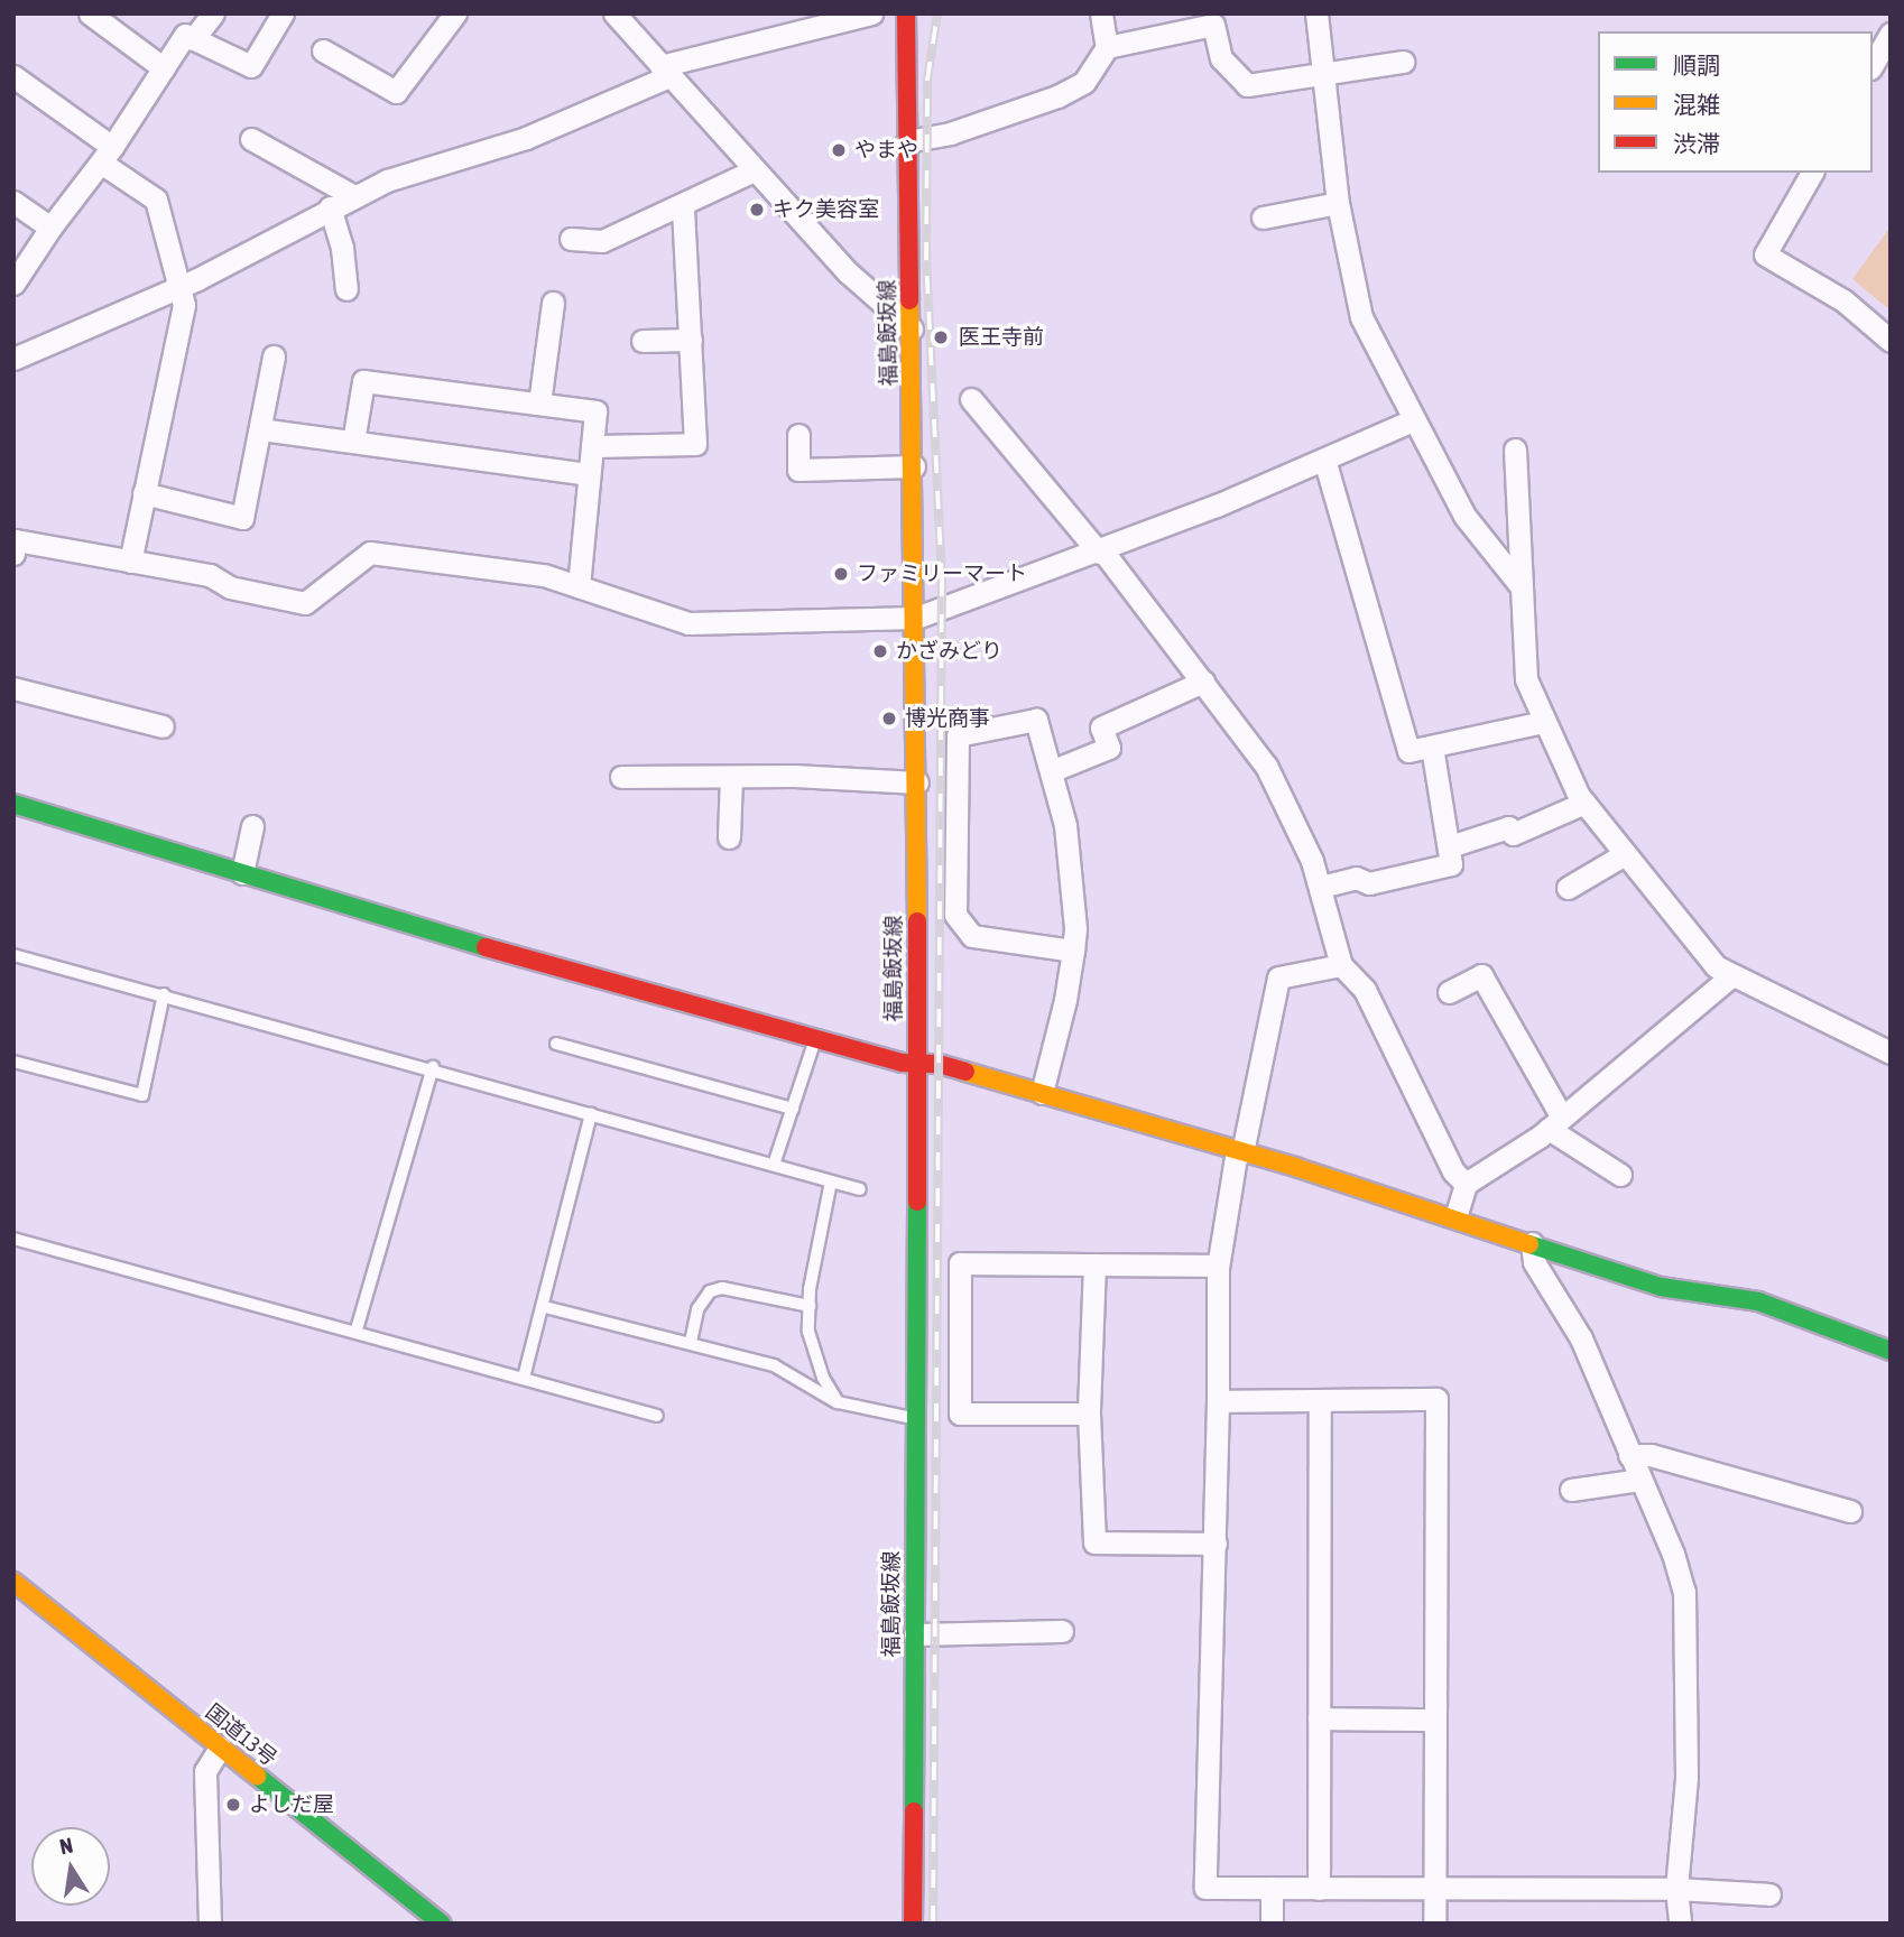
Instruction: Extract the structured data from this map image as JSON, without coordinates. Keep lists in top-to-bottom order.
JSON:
{
  "streets": {
    "main road": ["福島飯坂線", "国道13号"]
  },
  "places": [
    "やまや",
    "キク美容室",
    "医王寺前",
    "ファミリーマート",
    "かざみどり",
    "博光商事",
    "よしだ屋"
  ],
  "legend": ["順調", "混雑", "渋滞"],
  "north": "top"
}
